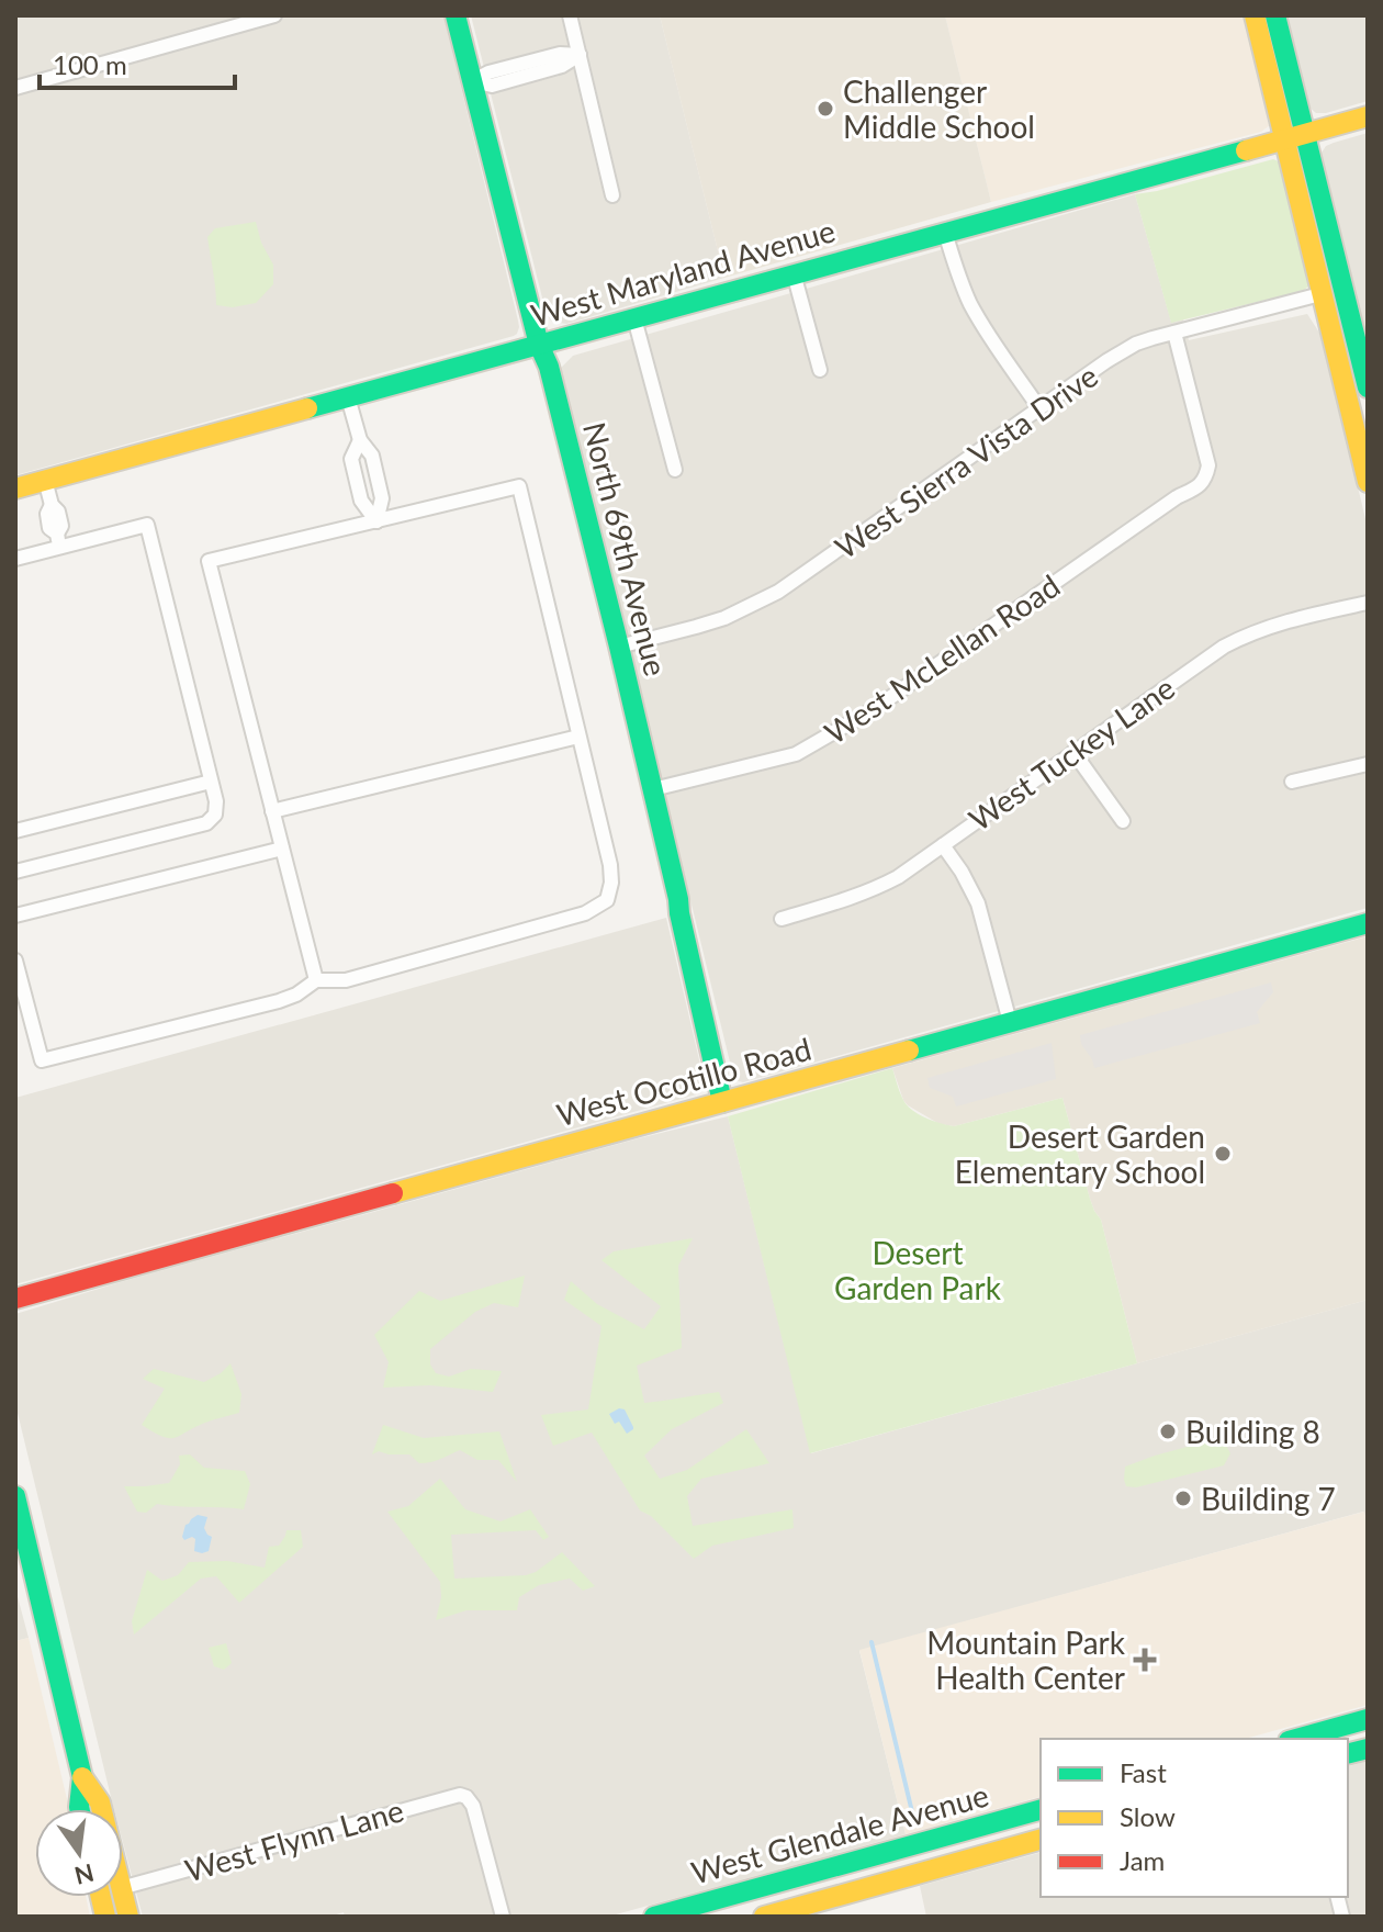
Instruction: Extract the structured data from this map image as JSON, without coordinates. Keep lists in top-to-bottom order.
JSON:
{
  "streets": {
    "street": [
      "West Maryland Avenue",
      "West Sierra Vista Drive",
      "North 69th Avenue",
      "West McLellan Road",
      "West Tuckey Lane",
      "West Ocotillo Road",
      "West Glendale Avenue",
      "West Flynn Lane"
    ]
  },
  "crossings": [
    ["West Maryland Avenue", "North 69th Avenue"],
    ["West Sierra Vista Drive", "North 69th Avenue"],
    ["West Sierra Vista Drive", "West McLellan Road"],
    ["North 69th Avenue", "West McLellan Road"],
    ["North 69th Avenue", "West Ocotillo Road"]
  ],
  "parks": ["Desert Garden Park"],
  "places": {
    "other": [
      "Challenger Middle School",
      "Desert Garden Elementary School",
      "Building 8",
      "Building 7"
    ],
    "health": ["Mountain Park Health Center"]
  },
  "legend": ["Fast", "Slow", "Jam"],
  "scale_bar": "100 m",
  "north": "bottom"
}
